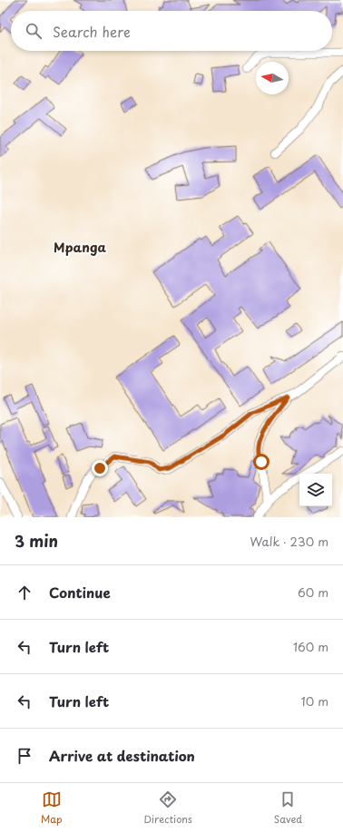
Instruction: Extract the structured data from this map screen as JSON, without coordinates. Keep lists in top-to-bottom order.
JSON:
{
  "districts": ["Mpanga"],
  "north": "left",
  "page": {
    "search": "Search here",
    "heading": ["3 min", "Walk · 230 m"],
    "list": [
      ["Continue", "60 m"],
      ["Turn left", "160 m"],
      ["Turn left", "10 m"],
      "Arrive at destination"
    ],
    "nav": ["Map", "Directions", "Saved"]
  }
}
